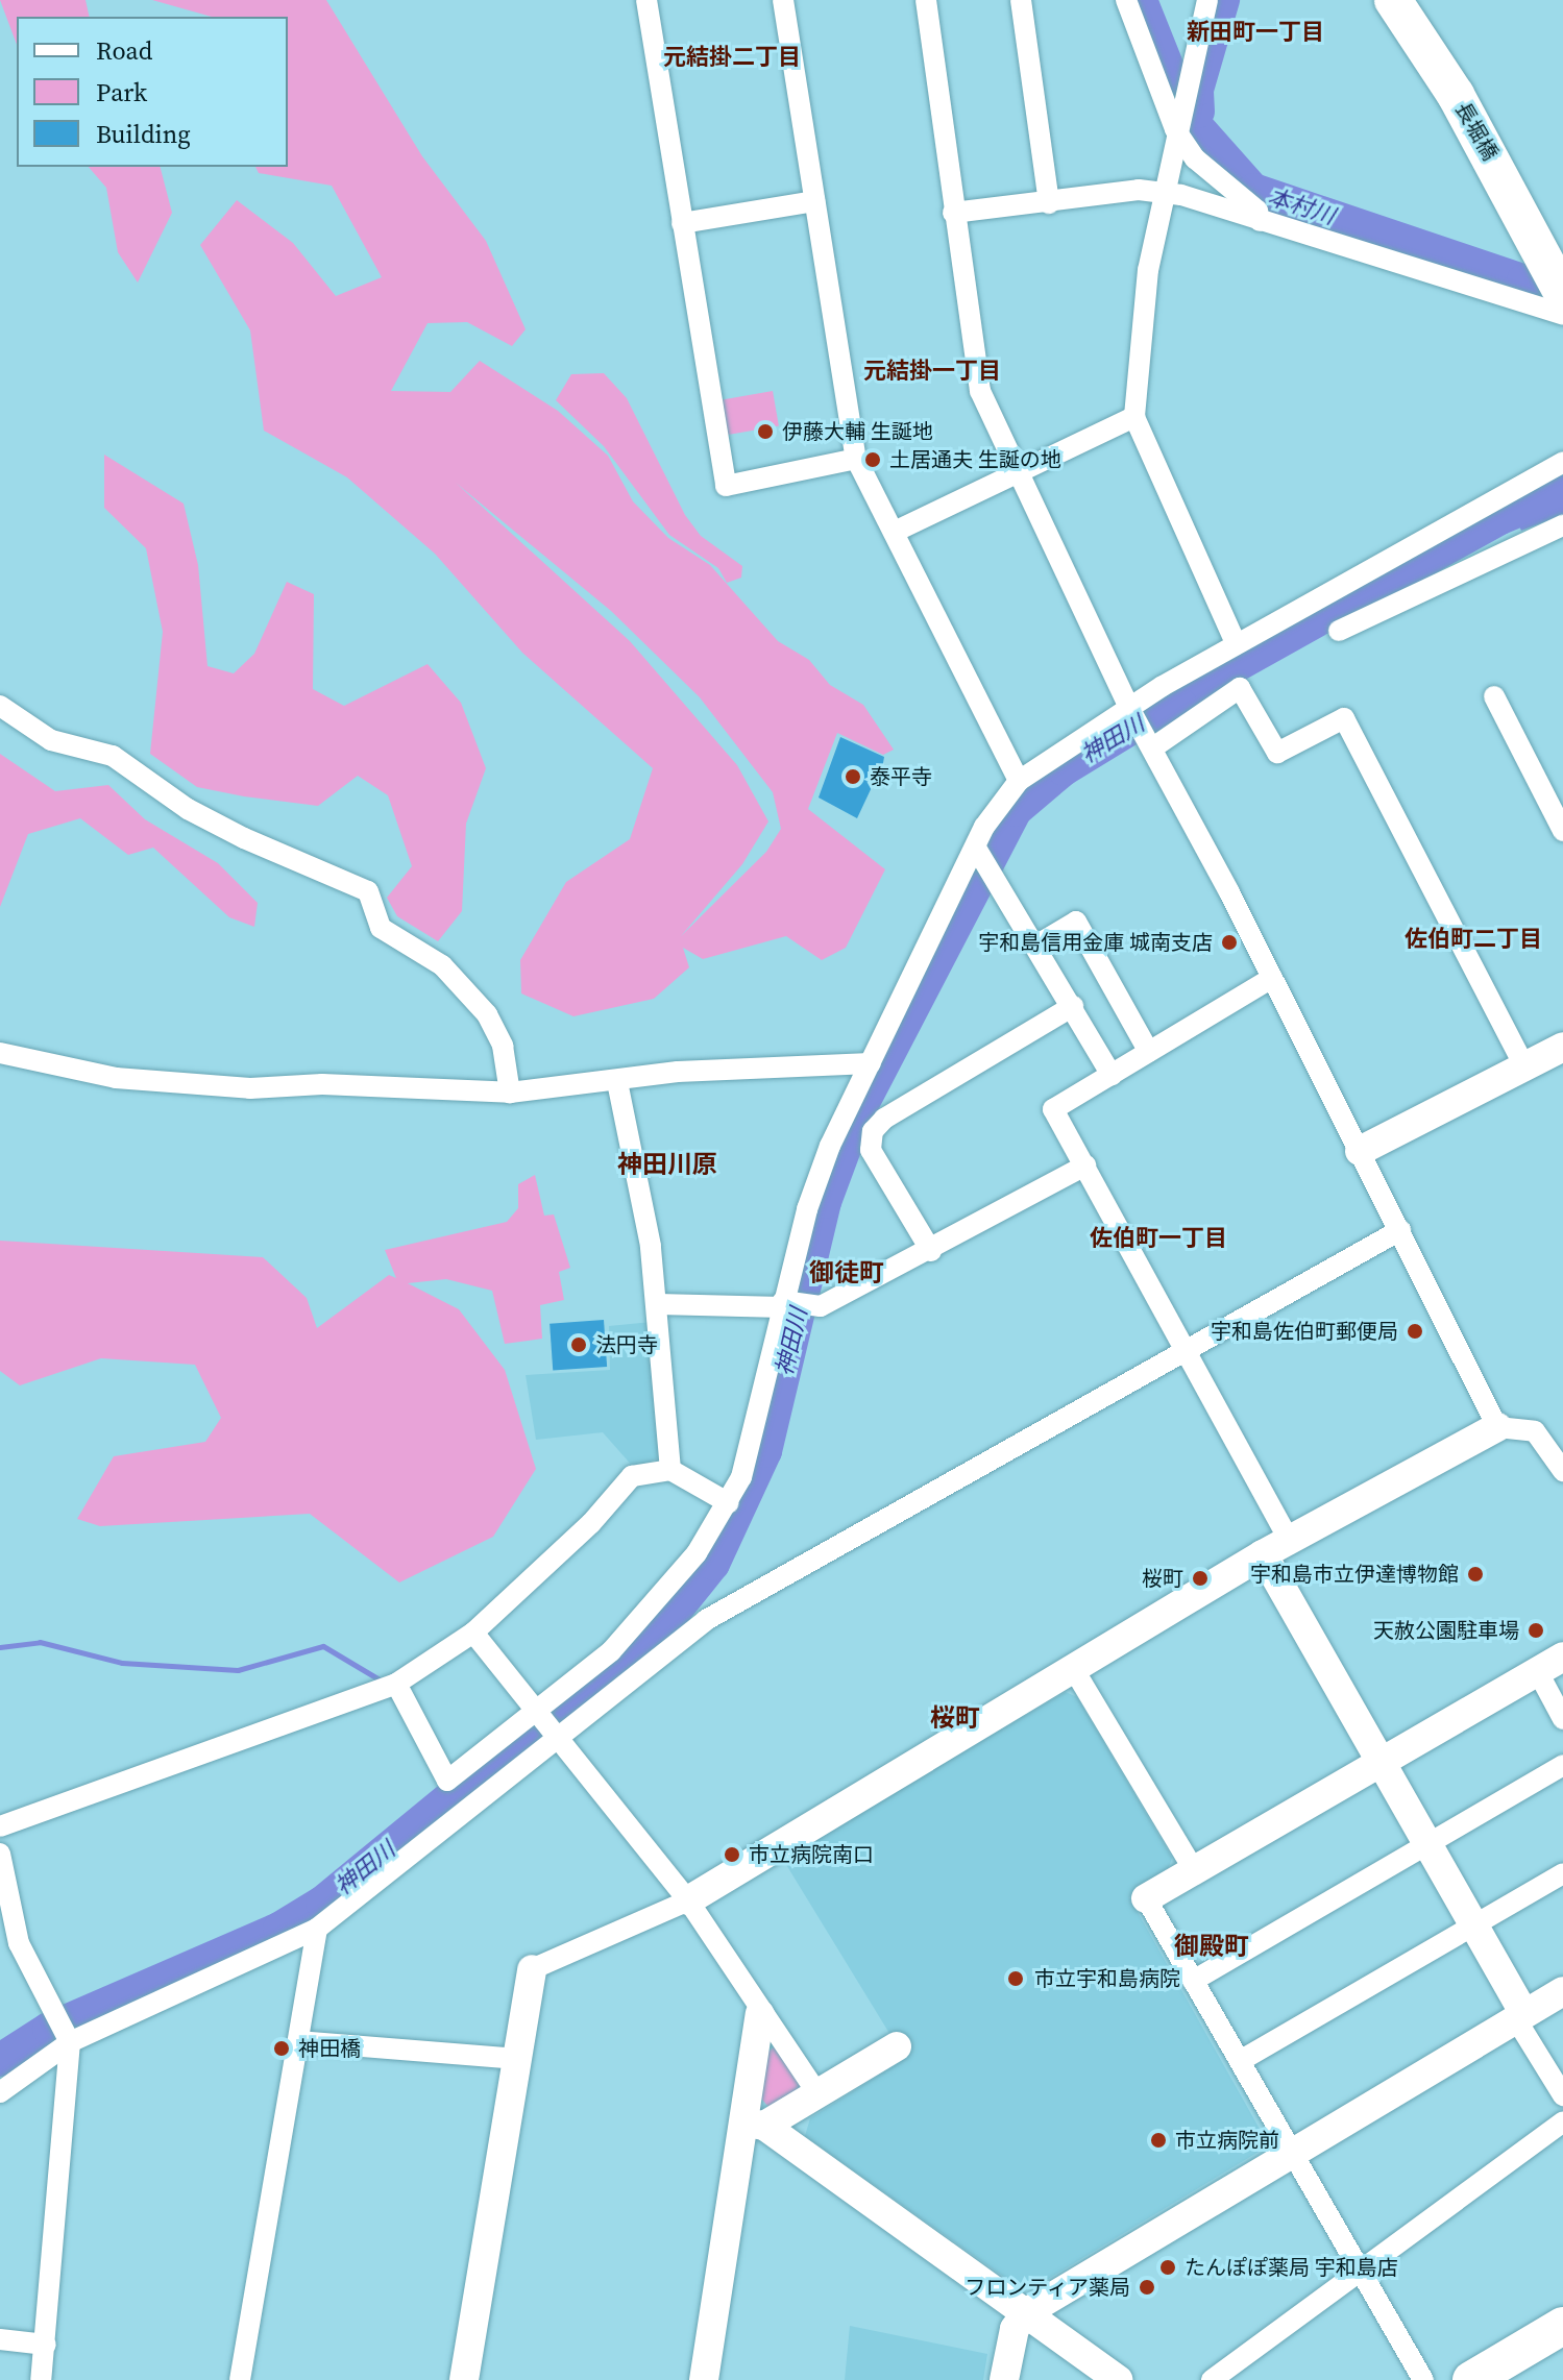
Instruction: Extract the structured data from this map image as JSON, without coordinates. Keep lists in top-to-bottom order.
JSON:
{
  "streets": {
    "highway": ["長堀橋"]
  },
  "districts": [
    "新田町一丁目",
    "元結掛二丁目",
    "元結掛一丁目",
    "佐伯町二丁目",
    "神田川原",
    "佐伯町一丁目",
    "御徒町",
    "桜町",
    "御殿町"
  ],
  "water": ["本村川", "神田川"],
  "places": [
    "伊藤大輔 生誕地",
    "土居通夫 生誕の地",
    "泰平寺",
    "宇和島信用金庫 城南支店",
    "宇和島佐伯町郵便局",
    "法円寺",
    "宇和島市立伊達博物館",
    "桜町",
    "天赦公園駐車場",
    "市立病院南口",
    "市立宇和島病院",
    "神田橋",
    "市立病院前",
    "たんぽぽ薬局 宇和島店",
    "フロンティア薬局"
  ],
  "legend": ["Road", "Park", "Building"]
}
